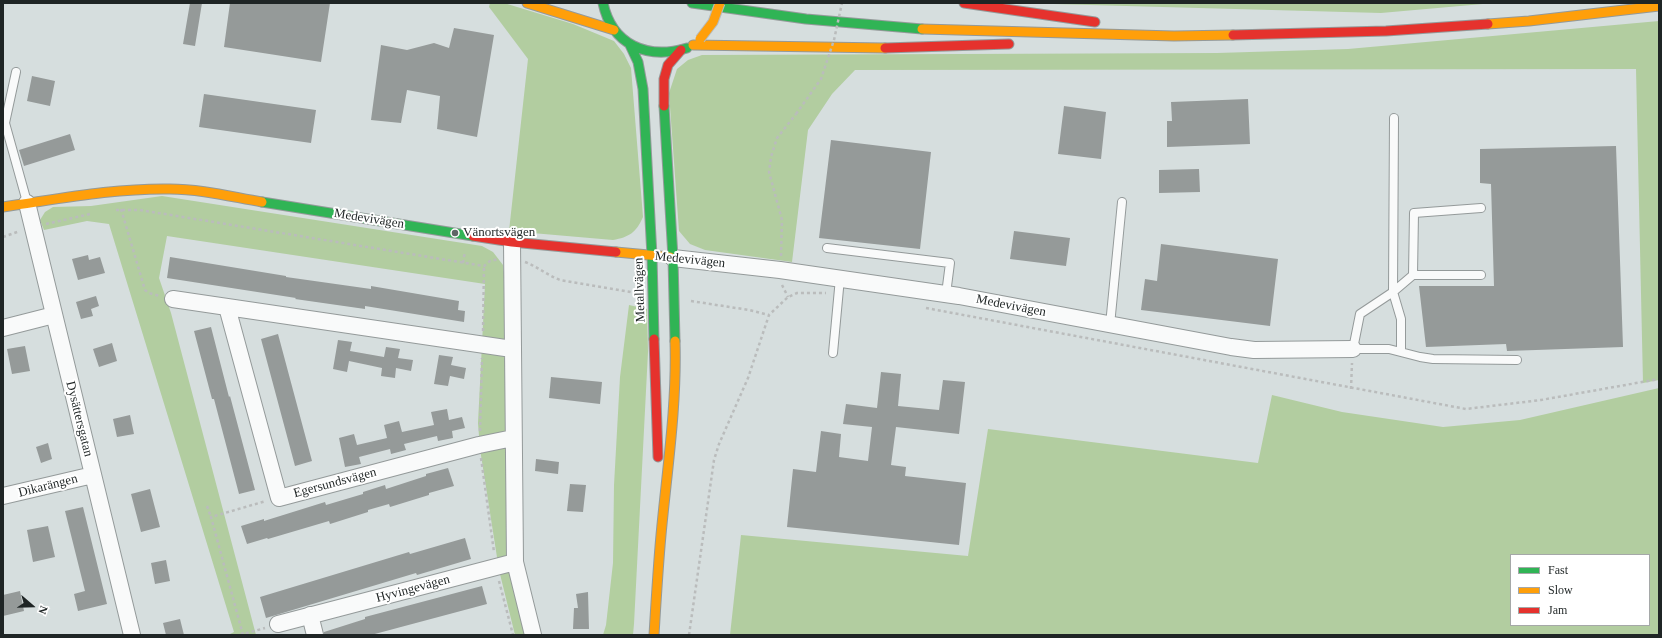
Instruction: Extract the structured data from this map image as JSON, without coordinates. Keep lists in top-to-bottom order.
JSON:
{
  "streets": {
    "main road": ["Medevivägen", "Metallvägen"],
    "street": [
      "Dysättersgatan",
      "Egersundsvägen",
      "Dikarängen",
      "Hyvingevägen"
    ]
  },
  "crossings": [
    ["Medevivägen", "Metallvägen"],
    ["Medevivägen", "Dysättersgatan"],
    ["Dysättersgatan", "Dikarängen"]
  ],
  "places": ["Vänortsvägen"],
  "legend": ["Fast", "Slow", "Jam"],
  "north": "right"
}
